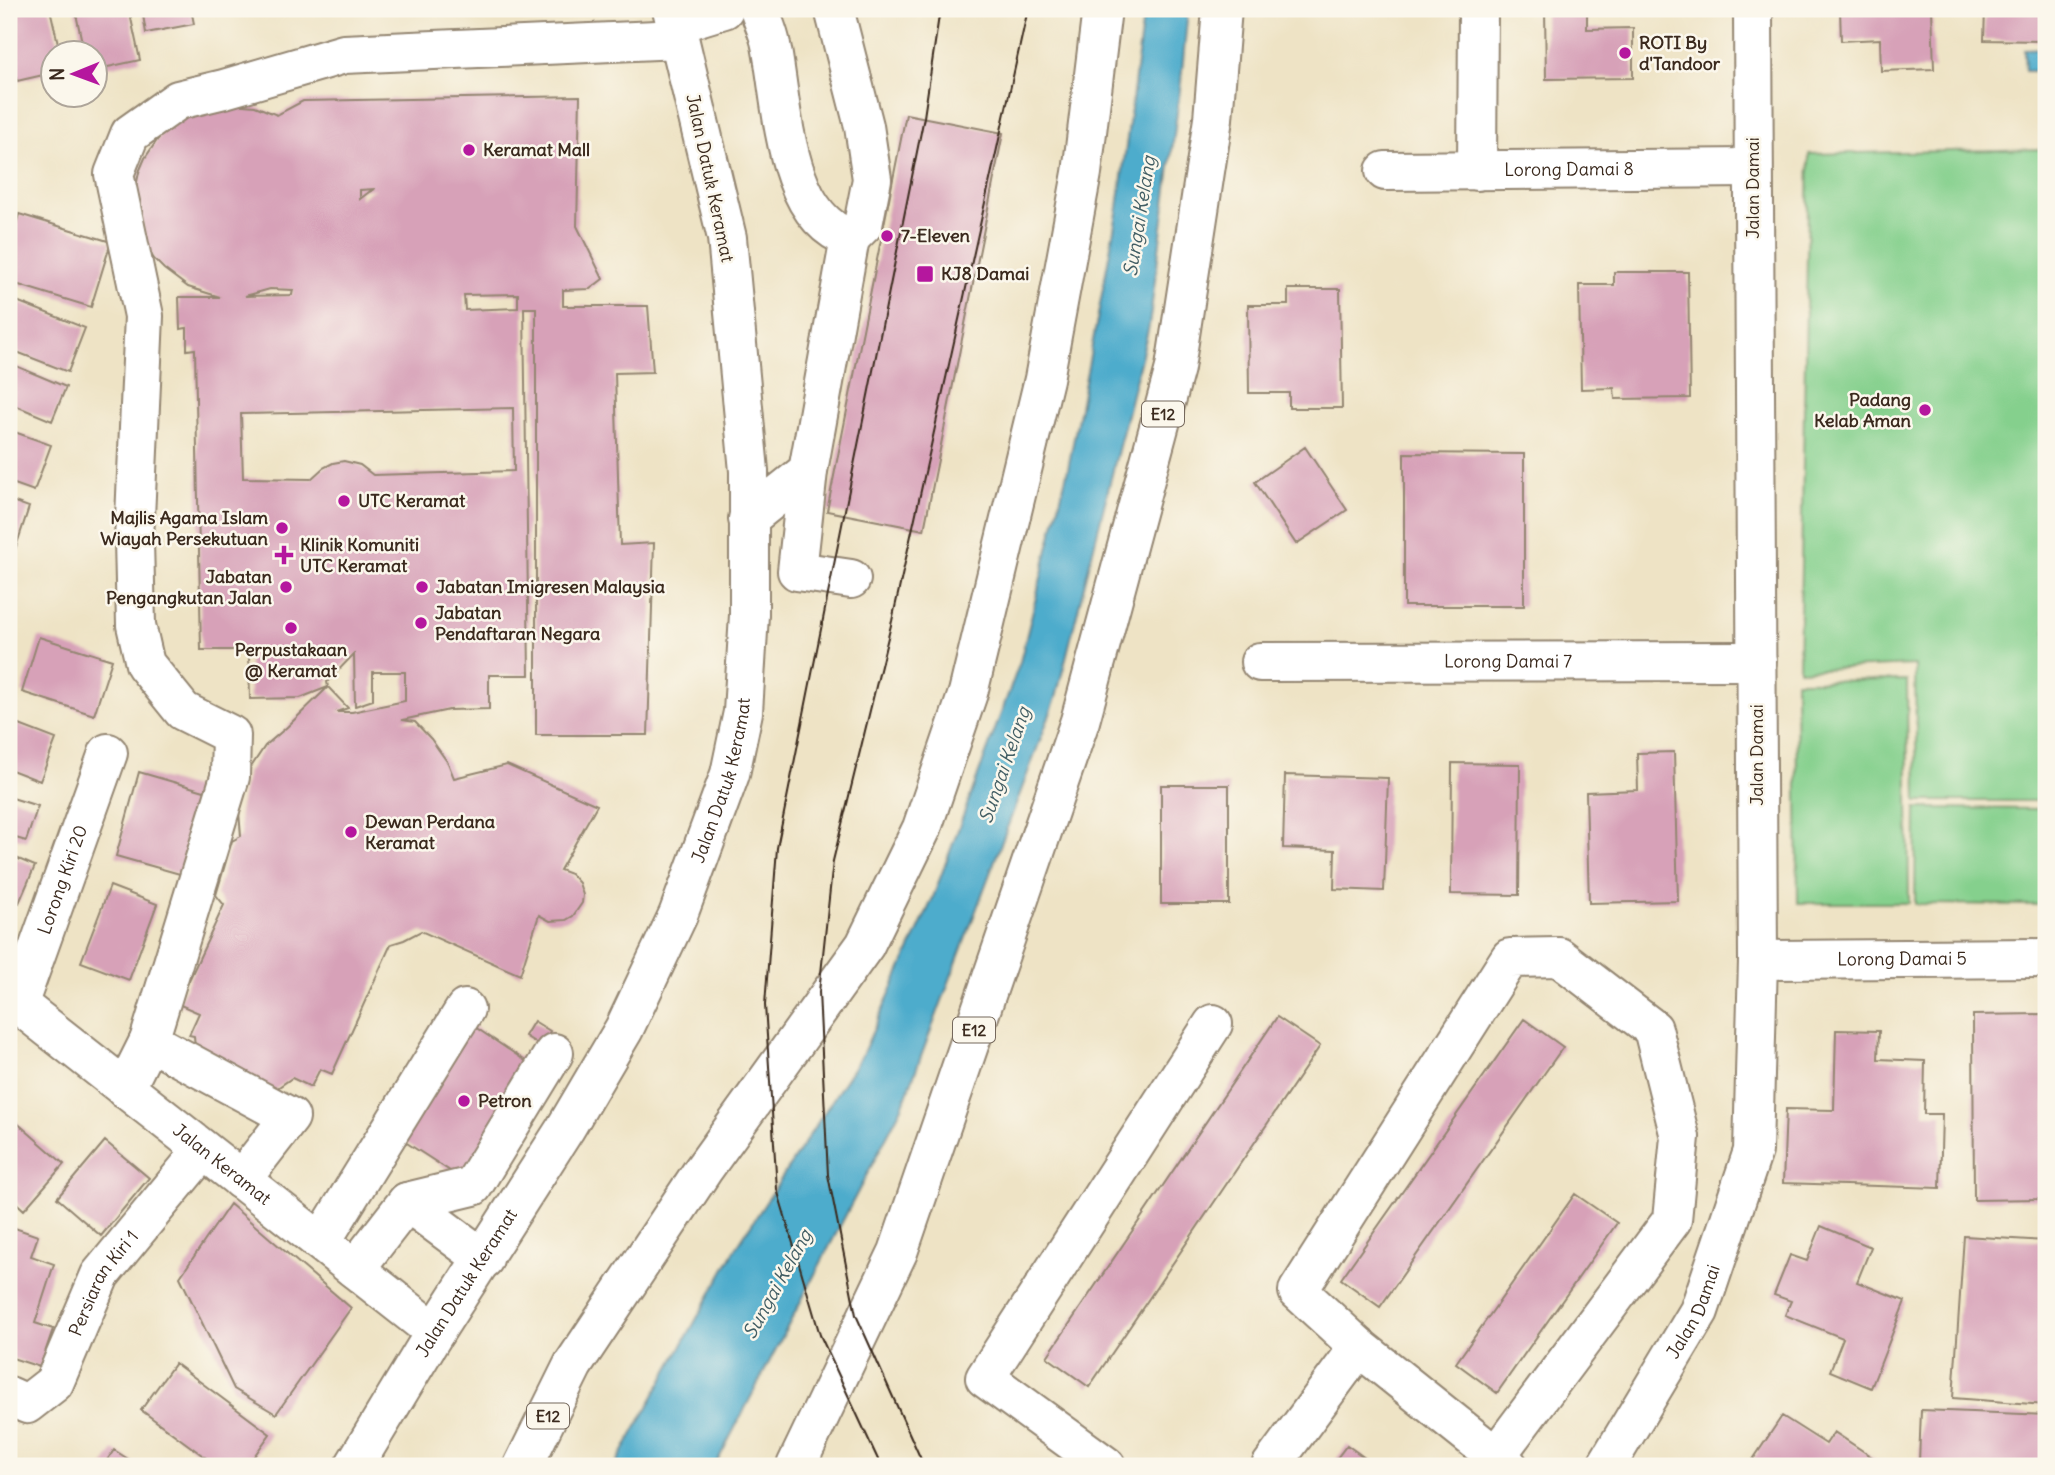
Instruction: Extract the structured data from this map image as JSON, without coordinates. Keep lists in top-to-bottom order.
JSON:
{
  "streets": {
    "main road": [
      "Lorong Damai 8",
      "Jalan Datuk Keramat",
      "Jalan Damai",
      "E12",
      "Lorong Damai 7",
      "Lorong Kiri 20",
      "Lorong Damai 5",
      "Jalan Keramat",
      "Persiaran Kiri 1"
    ]
  },
  "crossings": [
    ["Lorong Damai 8", "Jalan Damai"],
    ["Jalan Datuk Keramat", "Jalan Keramat"],
    ["Jalan Damai", "Lorong Damai 7"],
    ["Jalan Damai", "Lorong Damai 5"],
    ["Lorong Kiri 20", "Jalan Keramat"],
    ["Jalan Keramat", "Persiaran Kiri 1"]
  ],
  "water": ["Sungai Kelang"],
  "places": {
    "other": [
      "ROTI By d'Tandoor",
      "Keramat Mall",
      "7-Eleven",
      "Padang Kelab Aman",
      "UTC Keramat",
      "Majlis Agama Islam Wiayah Persekutuan",
      "Jabatan Pengangkutan Jalan",
      "Jabatan Imigresen Malaysia",
      "Jabatan Pendaftaran Negara",
      "Perpustakaan @ Keramat",
      "Dewan Perdana Keramat",
      "Petron"
    ],
    "transit": ["KJ8 Damai"],
    "health": ["Klinik Komuniti UTC Keramat"]
  },
  "north": "left"
}
